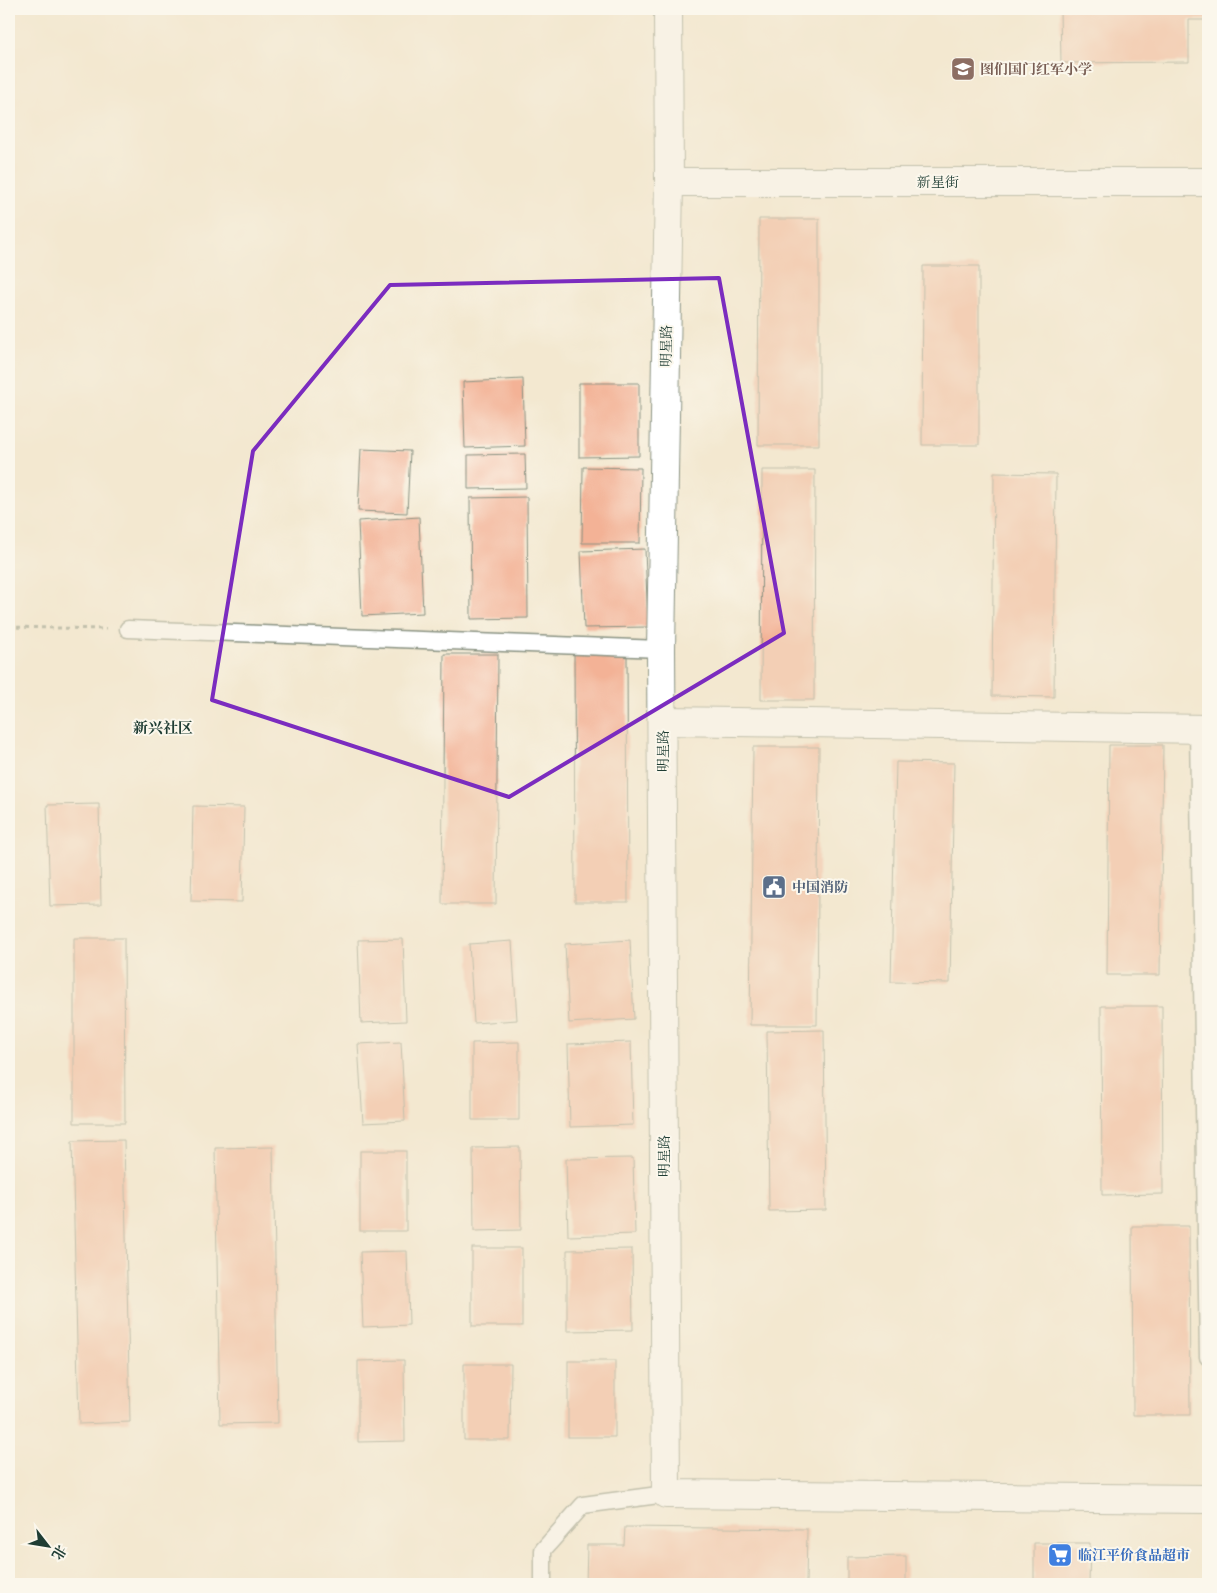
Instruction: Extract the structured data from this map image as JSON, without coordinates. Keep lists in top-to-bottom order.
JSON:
{
  "streets": {
    "street": ["新星街", "明星路"]
  },
  "crossings": [
    ["新星街", "明星路"]
  ],
  "districts": ["新兴社区"],
  "places": {
    "school or university": ["图们国门红军小学"],
    "public building": ["中国消防"],
    "supermarket": ["临江平价食品超市"]
  },
  "north": "bottom right"
}
